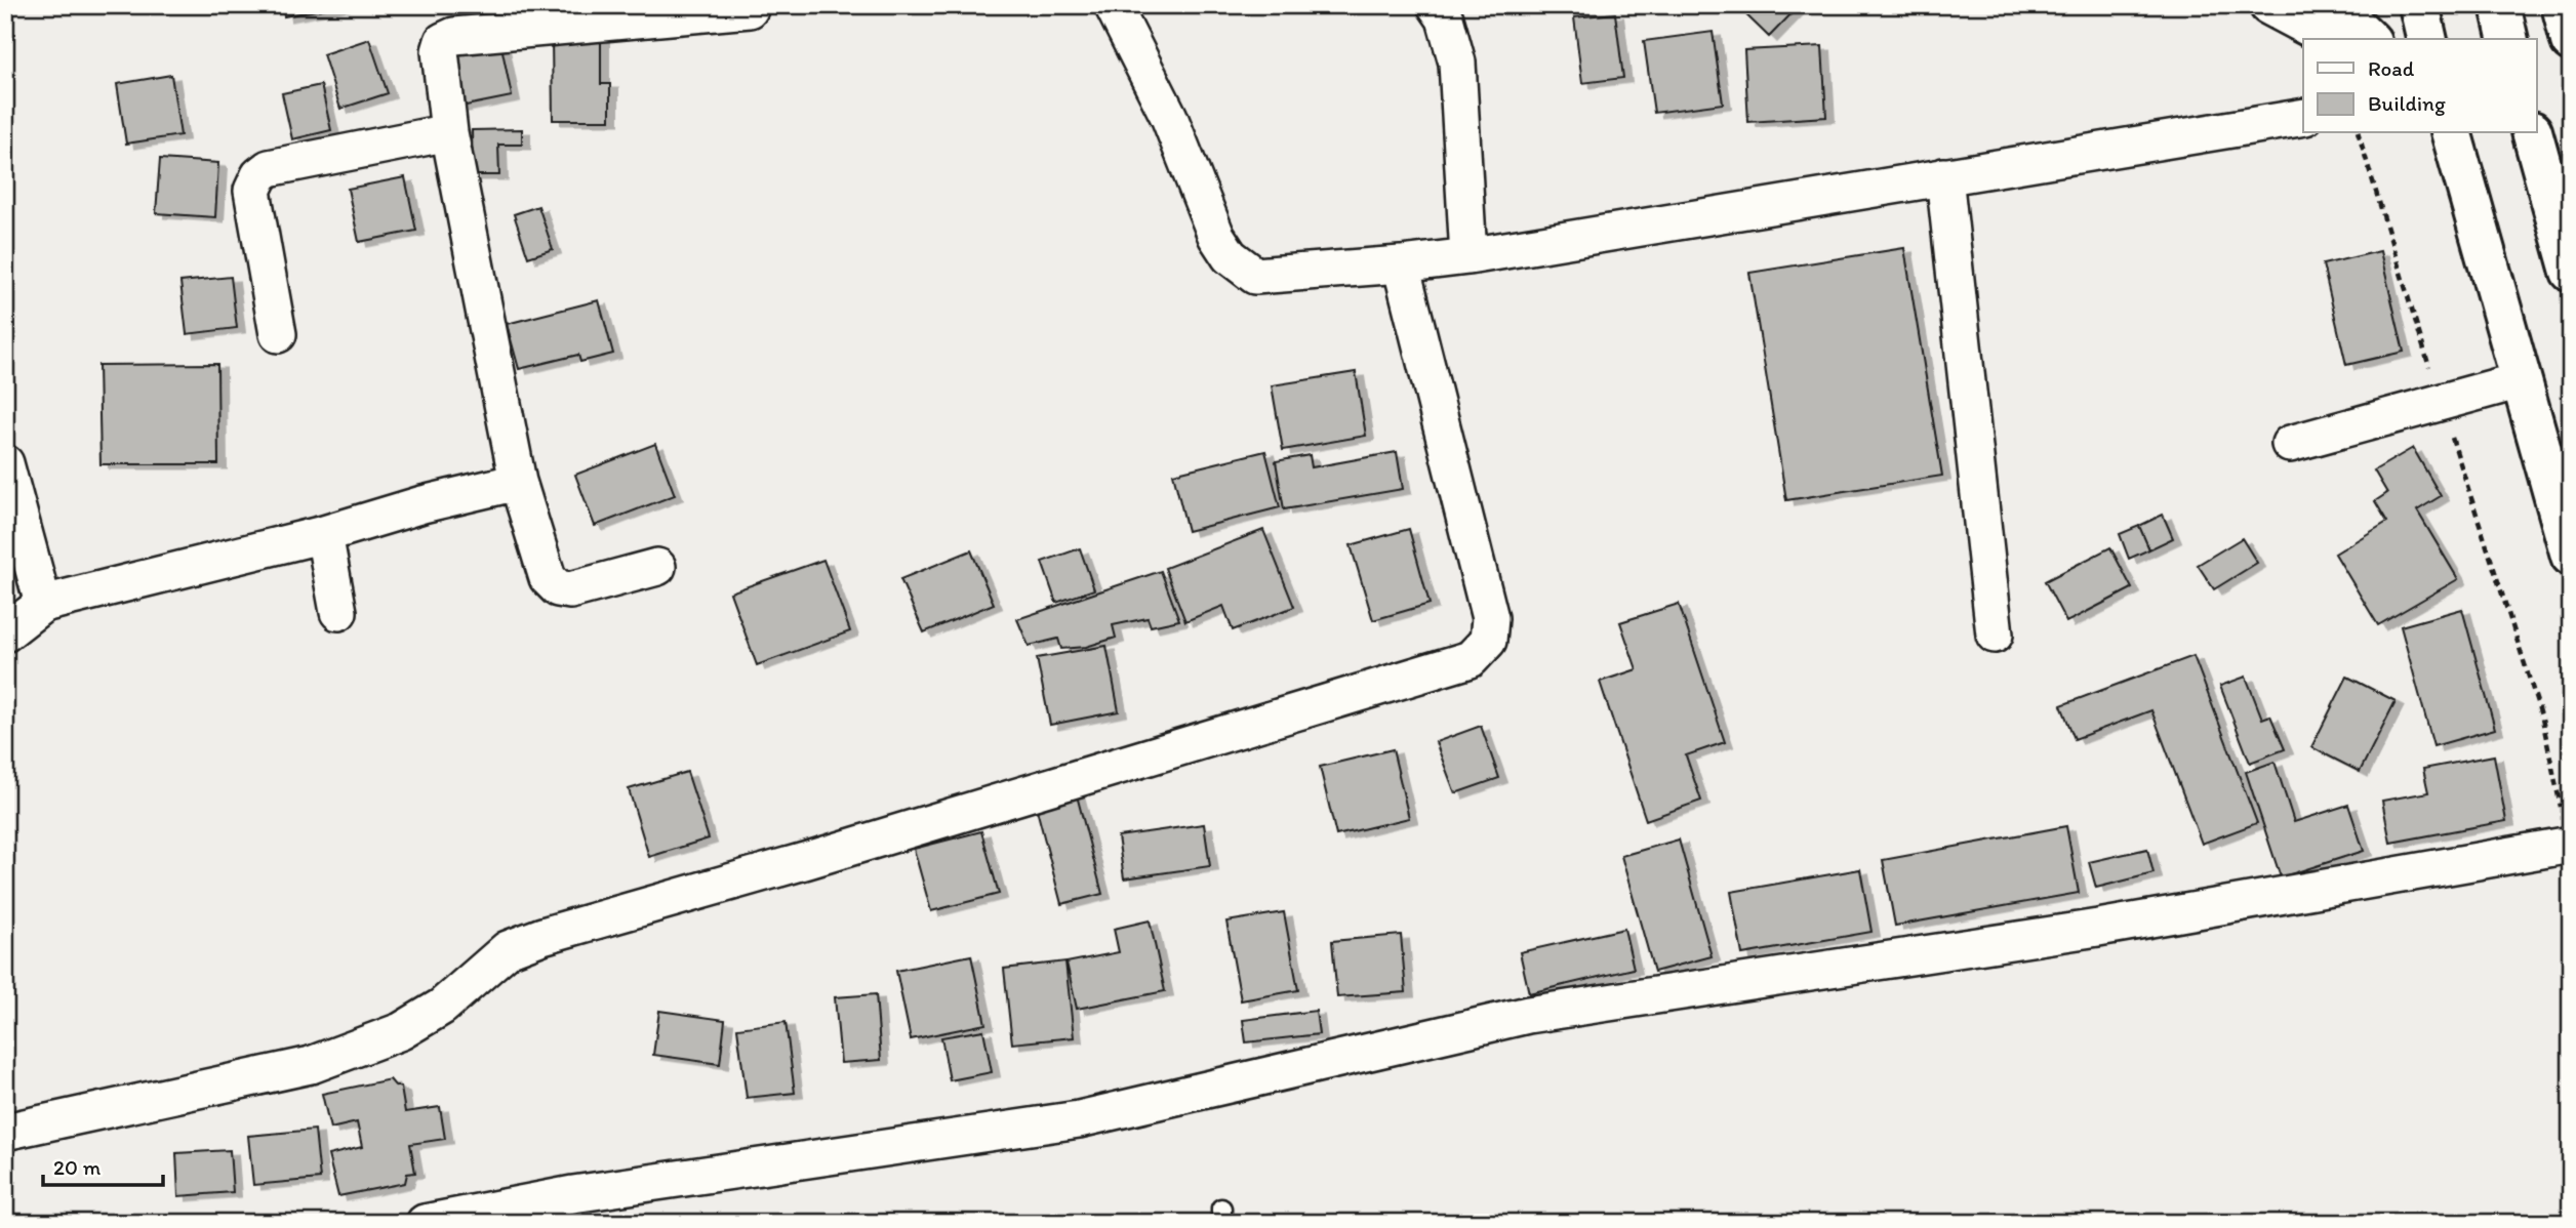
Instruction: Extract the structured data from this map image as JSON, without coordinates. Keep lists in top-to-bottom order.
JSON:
{
  "legend": ["Road", "Building"],
  "scale_bar": "20 m"
}
